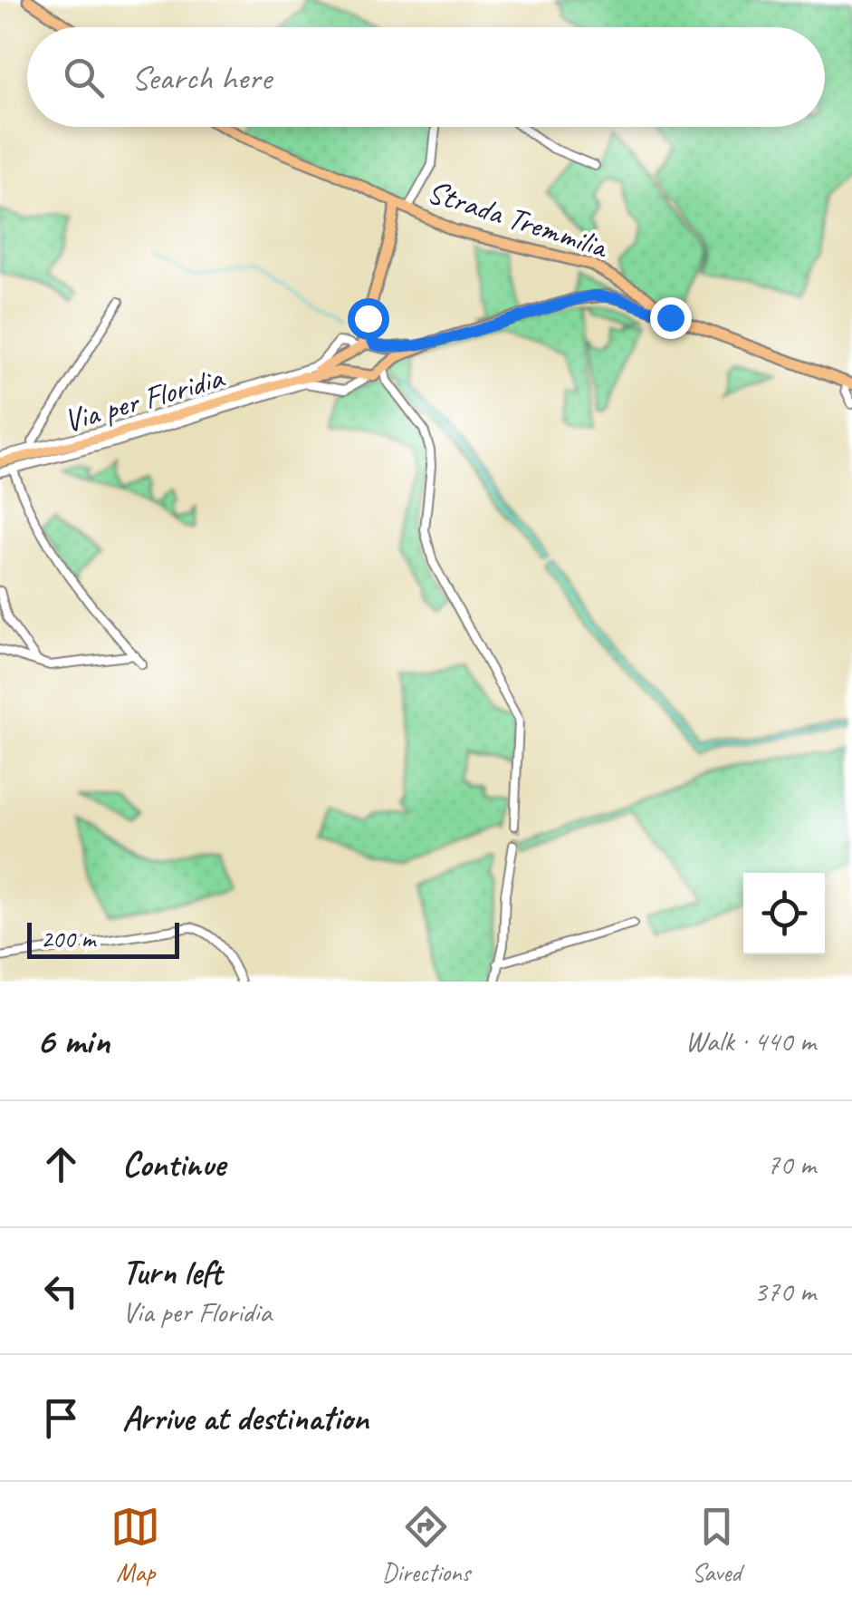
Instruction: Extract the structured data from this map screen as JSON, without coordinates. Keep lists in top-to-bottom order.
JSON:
{
  "streets": {
    "main road": ["Strada Tremmilia", "Via per Floridia"]
  },
  "scale_bar": "200 m",
  "page": {
    "search": "Search here",
    "scale": "200 m",
    "heading": ["6 min", "Walk · 440 m"],
    "list": [
      ["Continue", "70 m"],
      ["Turn left", "Via per Floridia", "370 m"],
      "Arrive at destination"
    ],
    "nav": ["Map", "Directions", "Saved"]
  }
}
